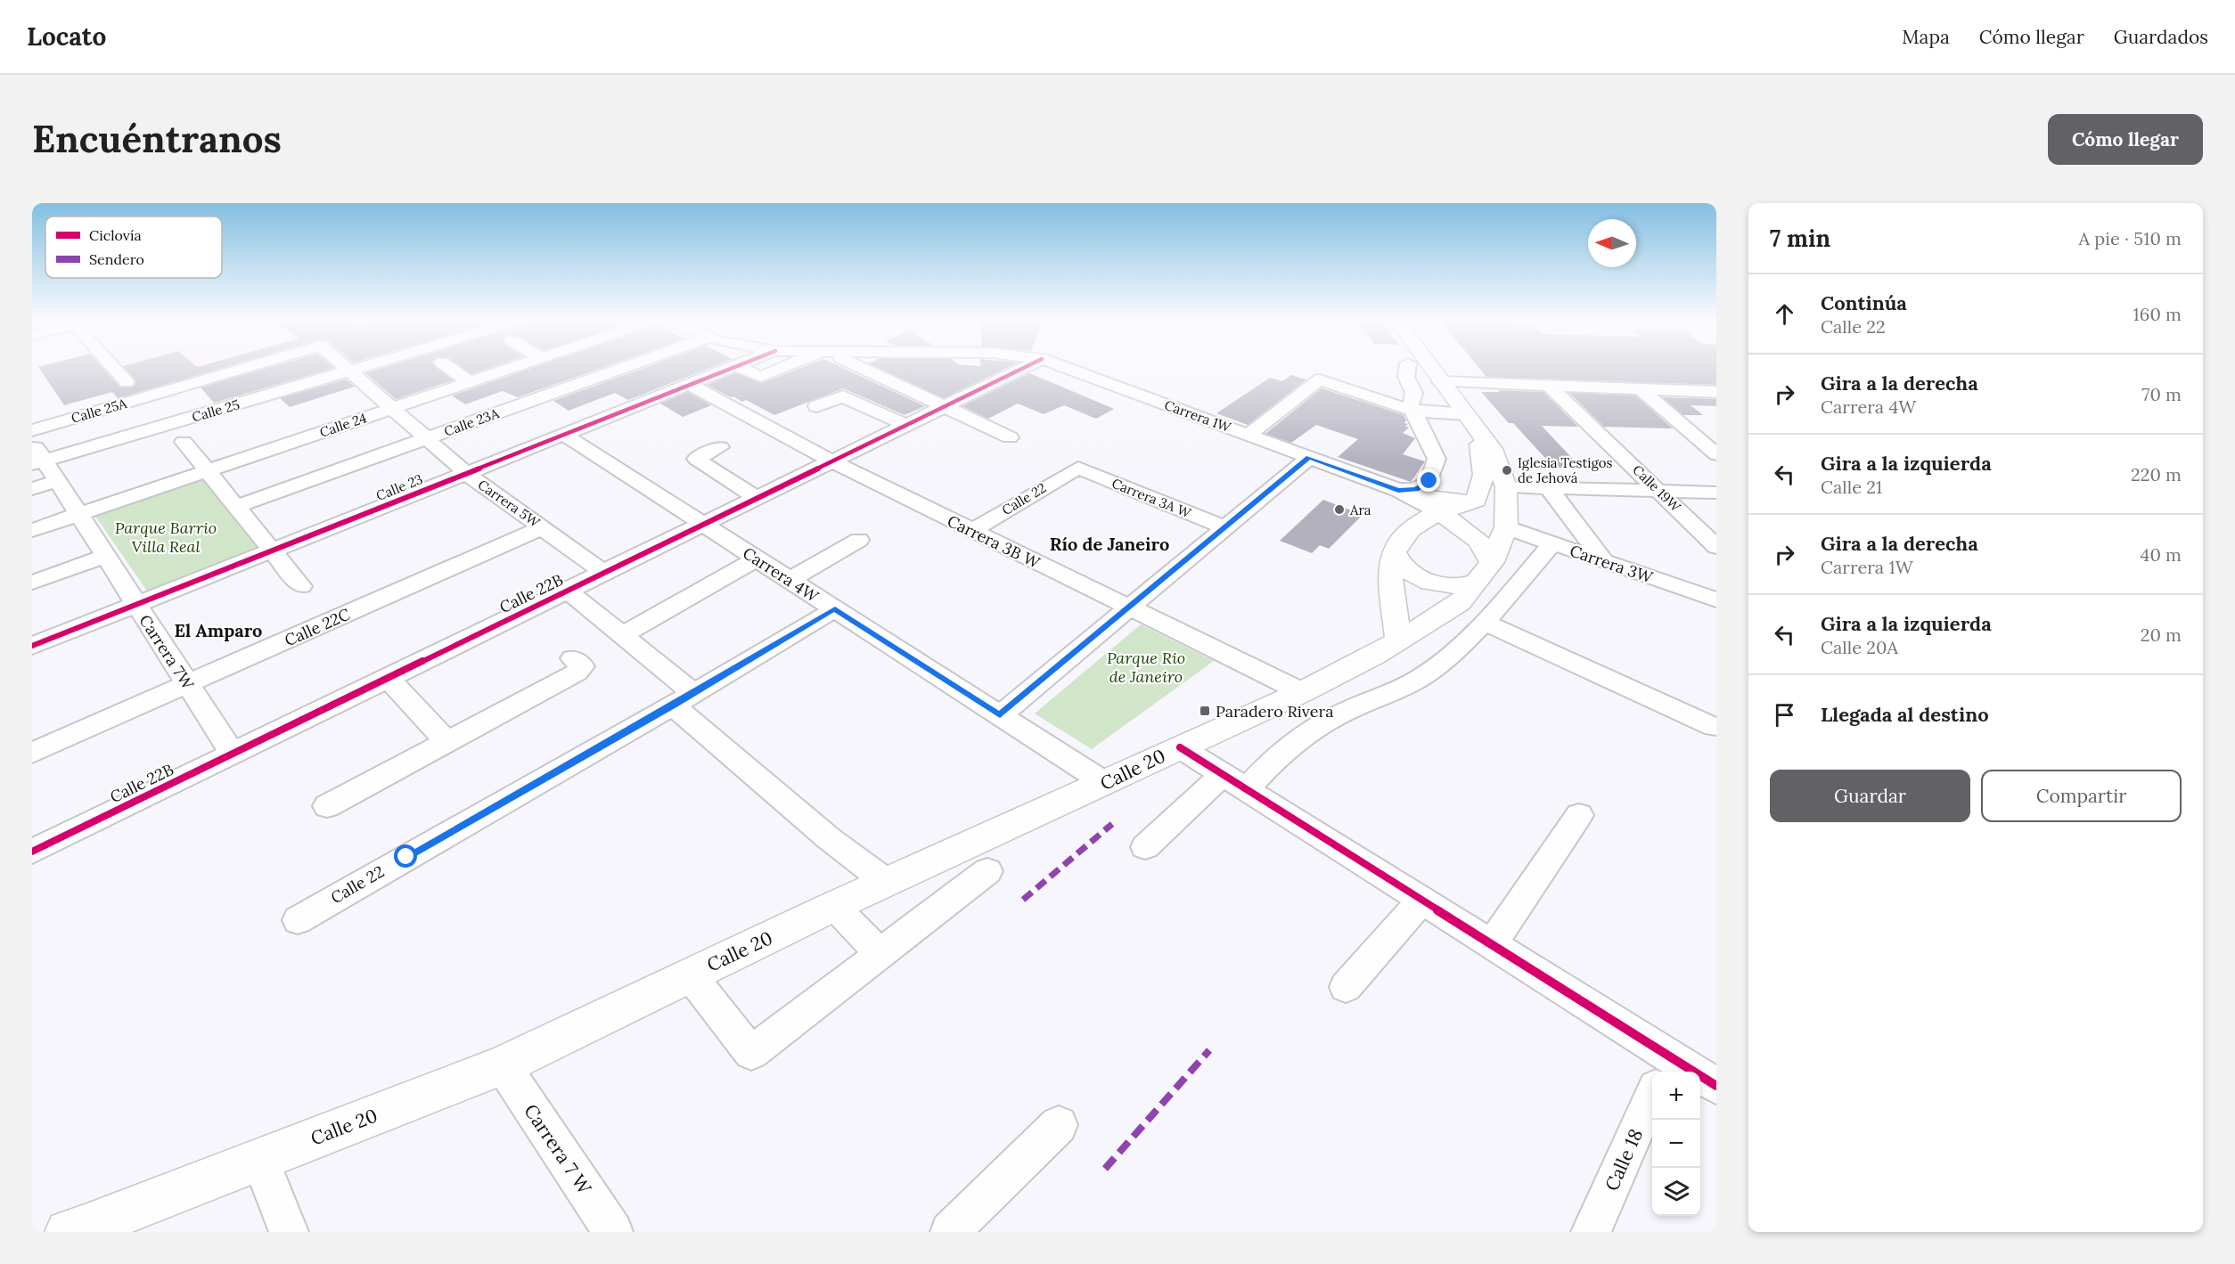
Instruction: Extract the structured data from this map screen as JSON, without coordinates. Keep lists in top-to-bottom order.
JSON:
{
  "streets": {
    "main road": ["Calle 20"],
    "street": [
      "Calle 25A",
      "Calle 25",
      "Carrera 1W",
      "Calle 23A",
      "Calle 24",
      "Calle 23",
      "Calle 19W",
      "Carrera 3A W",
      "Calle 22",
      "Carrera 5W",
      "Carrera 3B W",
      "Carrera 3W",
      "Carrera 4W",
      "Calle 22B",
      "Calle 22C",
      "Carrera 7W",
      "Carrera 7 W",
      "Calle 18"
    ]
  },
  "crossings": [
    ["Calle 25", "Carrera 5W"],
    ["Calle 25", "Carrera 7W"],
    ["Carrera 1W", "Calle 20"],
    ["Calle 23A", "Carrera 5W"],
    ["Calle 24", "Carrera 5W"],
    ["Calle 24", "Carrera 7W"],
    ["Calle 23", "Carrera 5W"],
    ["Calle 23", "Carrera 3B W"],
    ["Calle 23", "Carrera 4W"],
    ["Calle 23", "Carrera 7W"],
    ["Carrera 3A W", "Calle 22"],
    ["Calle 22", "Carrera 3B W"],
    ["Calle 22", "Carrera 4W"],
    ["Carrera 5W", "Calle 22B"],
    ["Carrera 5W", "Calle 22C"],
    ["Carrera 3B W", "Calle 22B"],
    ["Carrera 3B W", "Calle 20"],
    ["Carrera 3W", "Calle 20"],
    ["Carrera 4W", "Calle 22B"],
    ["Carrera 4W", "Calle 20"],
    ["Calle 22B", "Carrera 7W"],
    ["Calle 22C", "Carrera 7W"],
    ["Calle 20", "Carrera 7 W"]
  ],
  "districts": ["Río de Janeiro", "El Amparo"],
  "parks": ["Parque Barrio Villa Real", "Parque Rio de Janeiro"],
  "places": {
    "other": ["Iglesia Testigos de Jehová", "Ara"],
    "transit": ["Paradero Rivera"]
  },
  "legend": ["Ciclovía", "Sendero"],
  "north": "left",
  "page": {
    "header": "Locato",
    "nav": ["Mapa", "Cómo llegar", "Guardados"],
    "buttons": [
      "Cómo llegar",
      ["Guardar", "Compartir"]
    ],
    "title": "Encuéntranos",
    "heading": ["7 min", "A pie · 510 m"],
    "list": [
      ["Continúa", "Calle 22", "160 m"],
      ["Gira a la derecha", "Carrera 4W", "70 m"],
      ["Gira a la izquierda", "Calle 21", "220 m"],
      ["Gira a la derecha", "Carrera 1W", "40 m"],
      ["Gira a la izquierda", "Calle 20A", "20 m"],
      "Llegada al destino"
    ],
    "map_buttons": ["+", "−"]
  }
}
